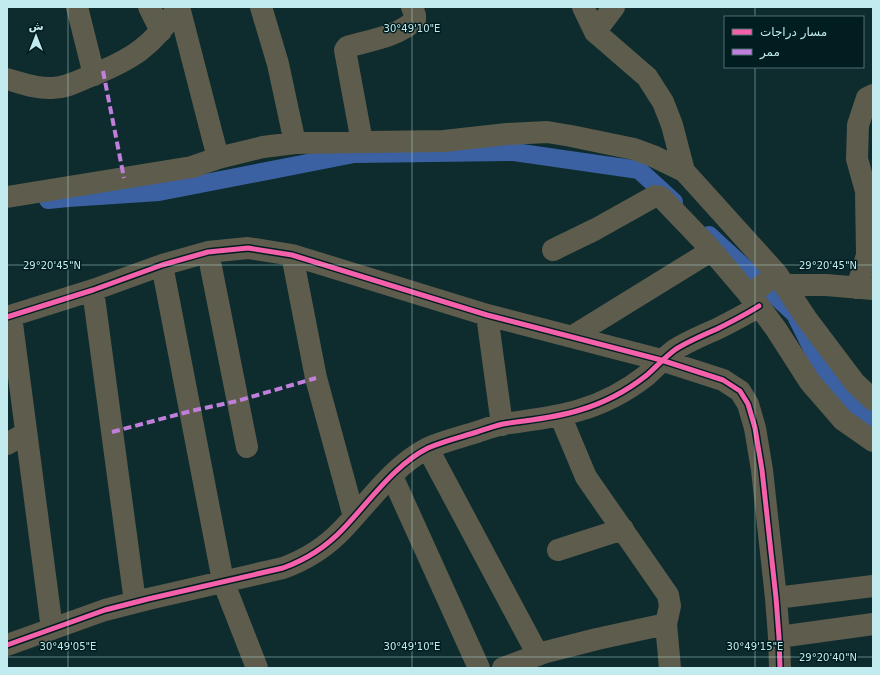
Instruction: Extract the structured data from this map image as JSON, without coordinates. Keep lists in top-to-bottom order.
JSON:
{
  "legend": ["مسار دراجات", "ممر"],
  "north": "top",
  "coordinates": [
    "30°49'10\"E",
    "29°20'45\"N",
    "30°49'05\"E",
    "30°49'15\"E",
    "29°20'40\"N"
  ]
}
